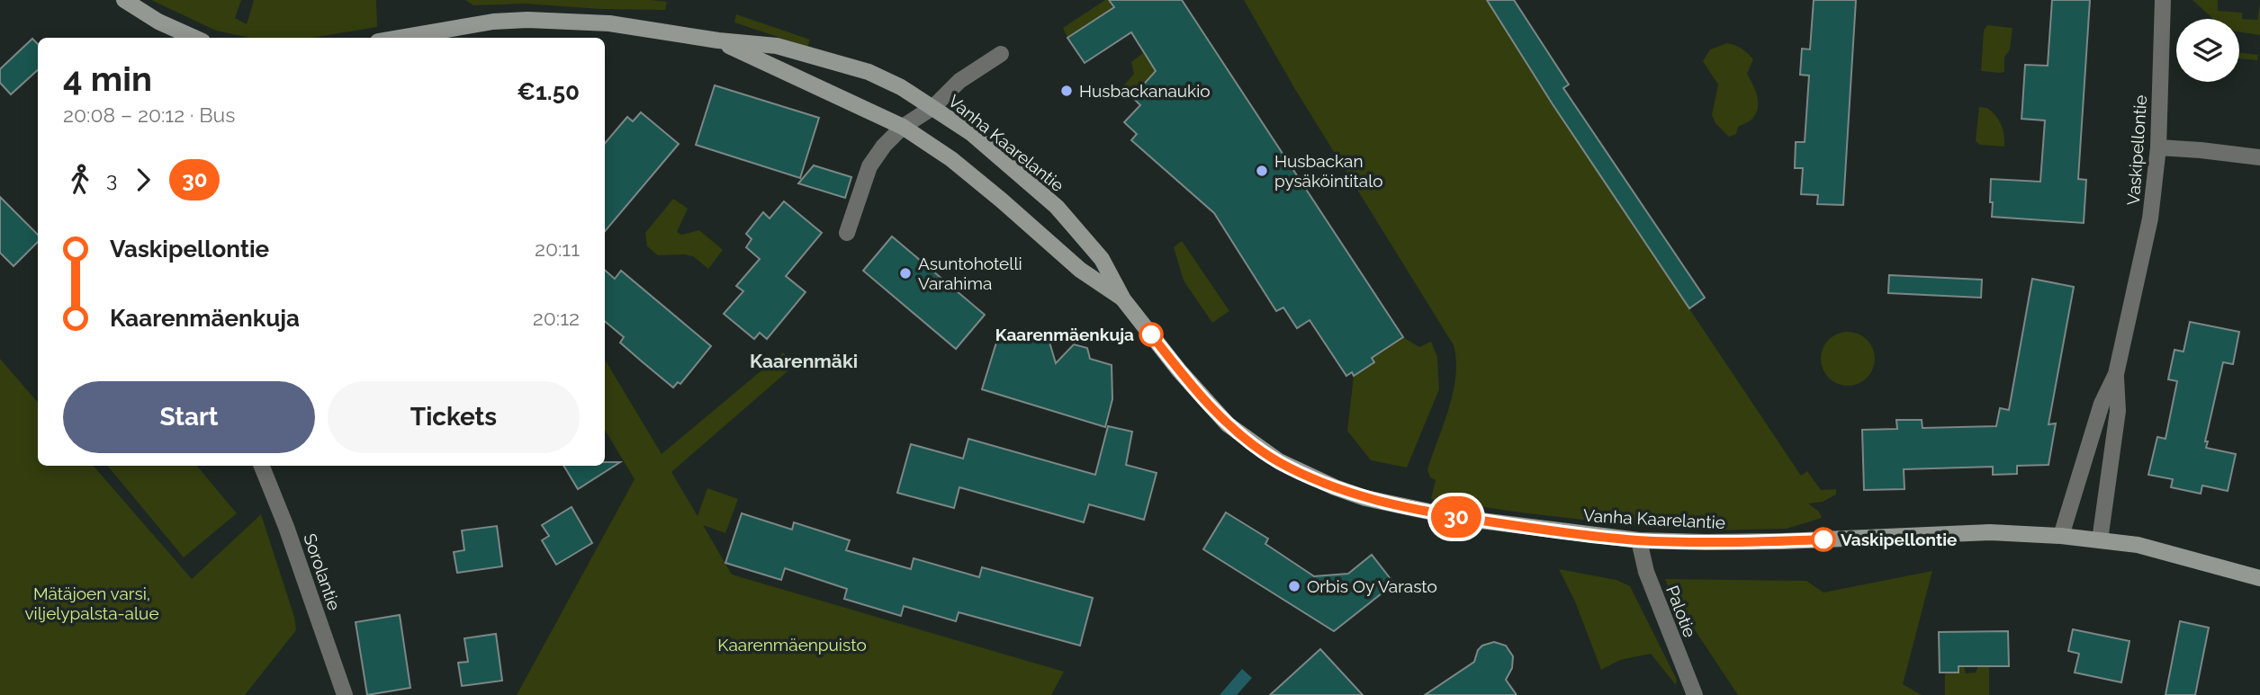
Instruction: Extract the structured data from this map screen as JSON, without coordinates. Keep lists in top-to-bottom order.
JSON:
{
  "streets": {
    "main road": ["Vanha Kaarelantie"],
    "street": ["Vaskipellontie", "Sorolantie", "Palotie"]
  },
  "crossings": [
    ["Vanha Kaarelantie", "Vaskipellontie"],
    ["Vanha Kaarelantie", "Palotie"]
  ],
  "districts": ["Kaarenmäki"],
  "parks": ["Mätäjoen varsi, viljelypalsta-alue", "Kaarenmäenpuisto"],
  "places": [
    "Husbackanaukio",
    "Husbackan pysäköintitalo",
    "Asuntohotelli Varahima",
    "Kaarenmäenkuja",
    "Vaskipellontie",
    "Orbis Oy Varasto"
  ],
  "lines": ["bus line 30"],
  "page": {
    "on_map": "30",
    "heading": ["4 min", "20:08 – 20:12 · Bus", "€1.50"],
    "legs": ["3", "30"],
    "list": [
      {
        "name": "Vaskipellontie",
        "value": "20:11"
      },
      {
        "name": "Kaarenmäenkuja",
        "value": "20:12"
      }
    ],
    "buttons": ["Start", "Tickets"]
  }
}
